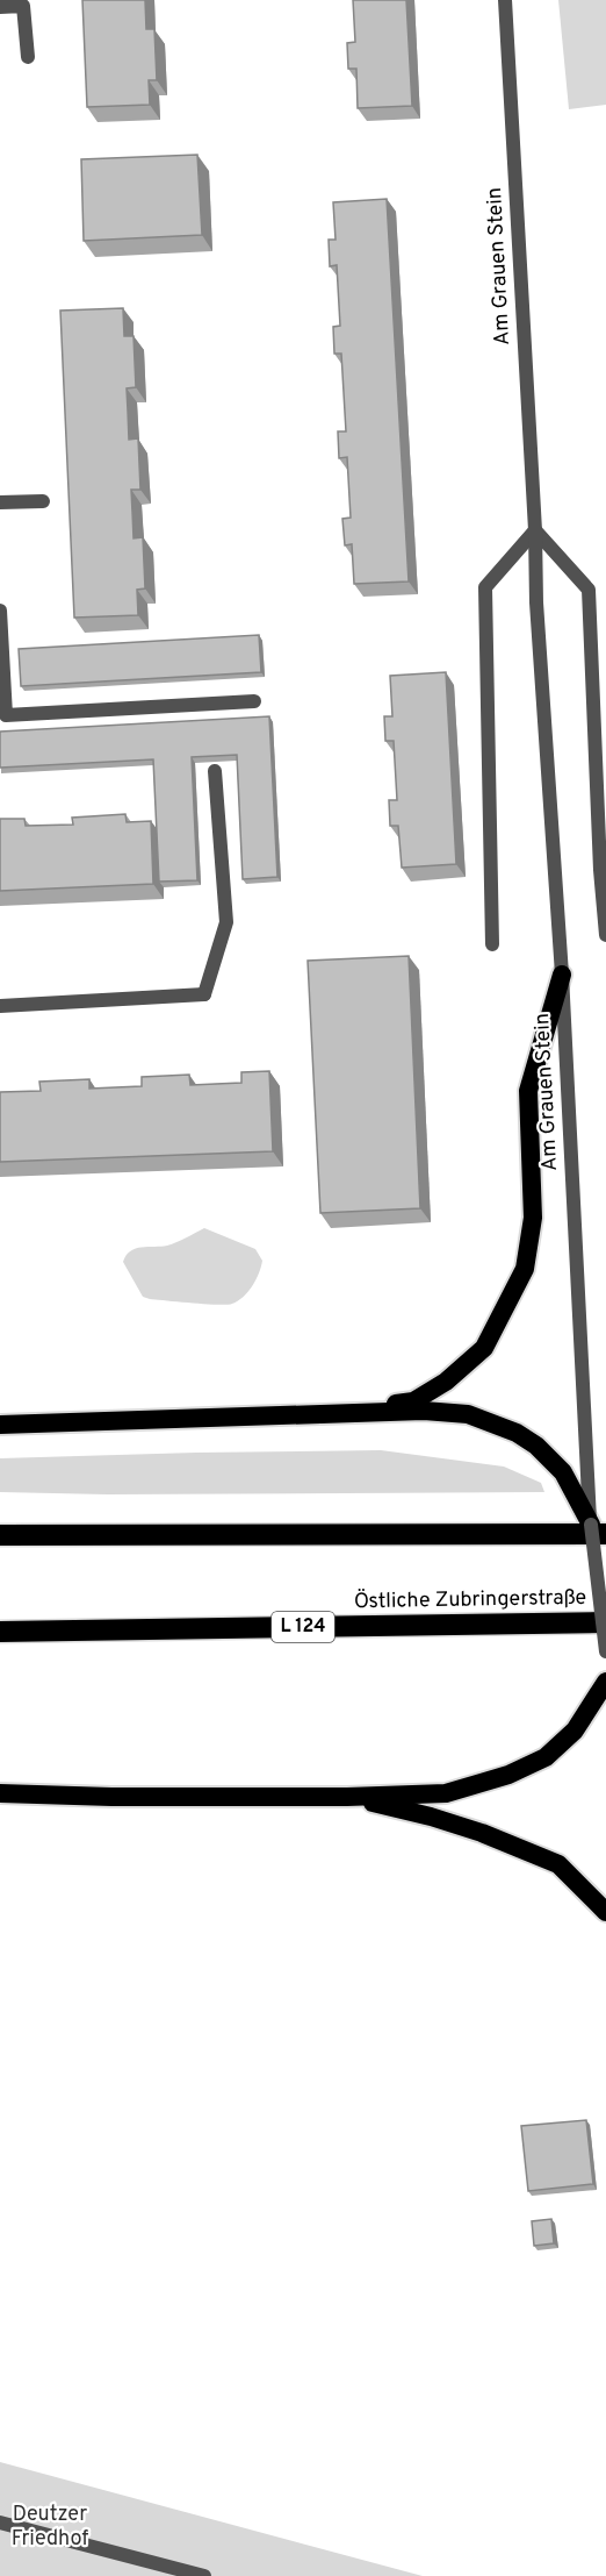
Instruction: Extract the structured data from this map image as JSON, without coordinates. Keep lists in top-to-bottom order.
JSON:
{
  "streets": {
    "highway": ["Östliche Zubringerstraße", "L 124"],
    "street": ["Am Grauen Stein"]
  },
  "parks": ["Deutzer Friedhof"]
}
